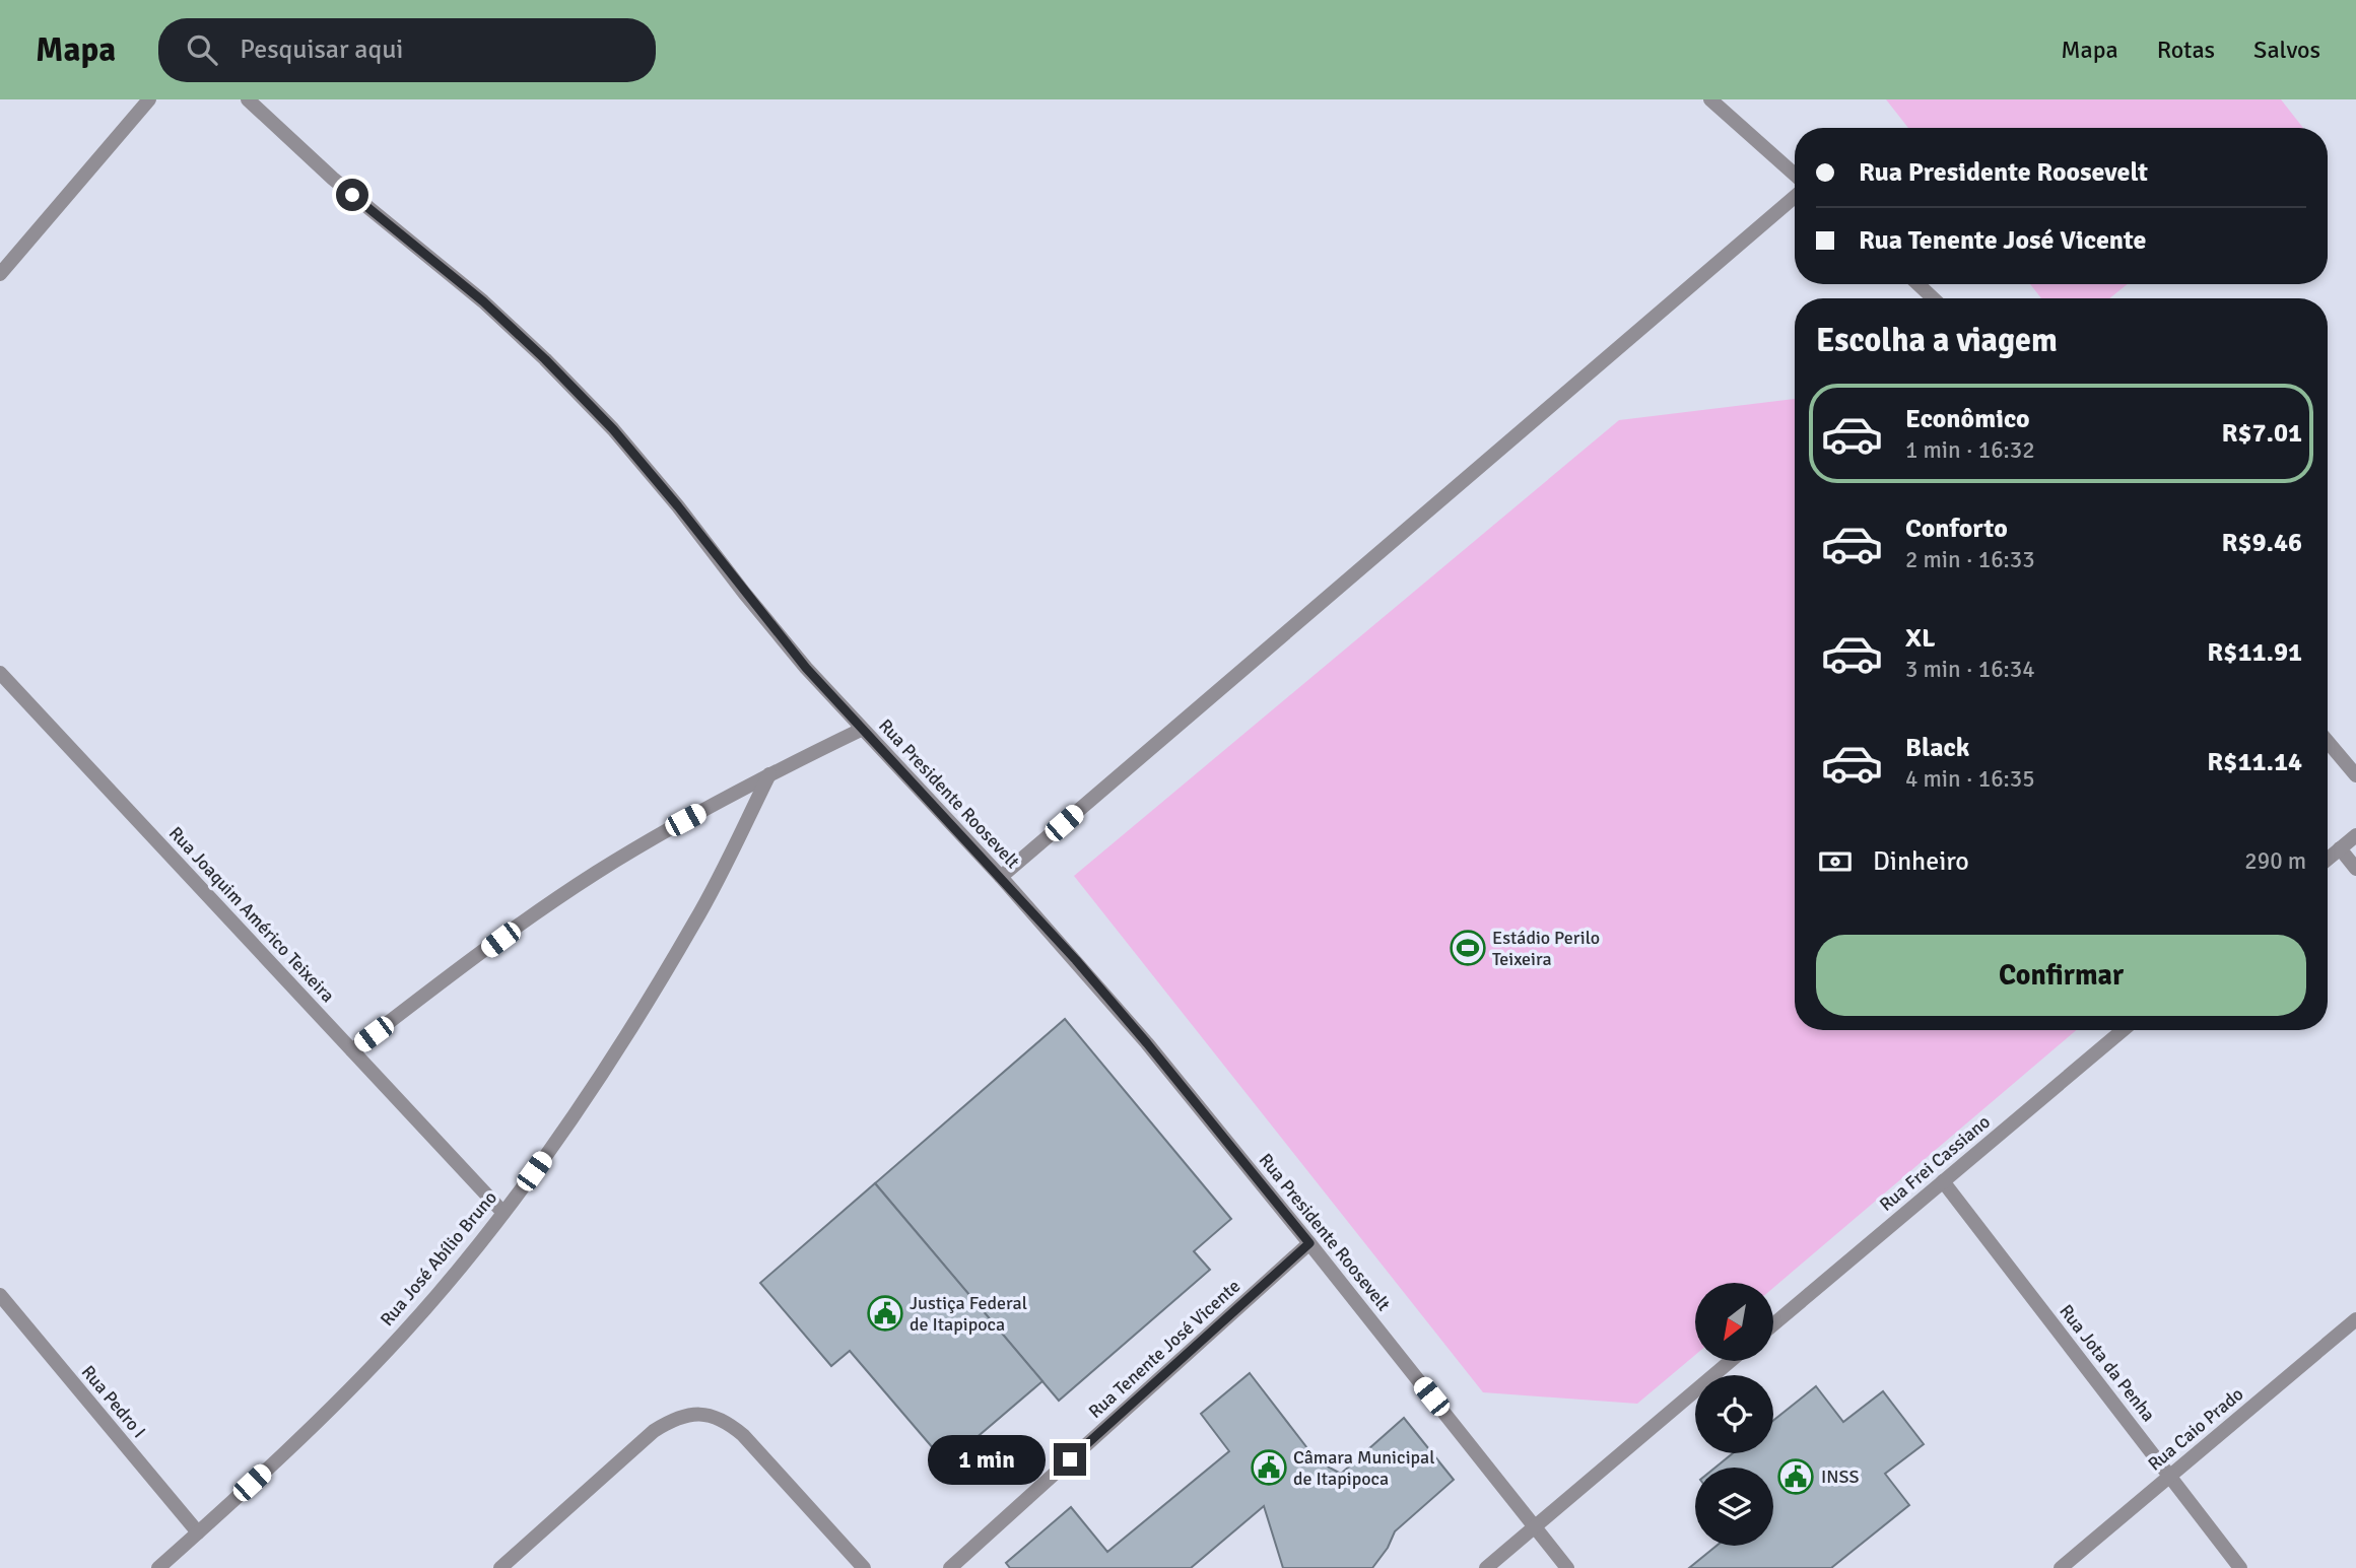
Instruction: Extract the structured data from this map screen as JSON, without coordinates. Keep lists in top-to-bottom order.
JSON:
{
  "streets": {
    "street": [
      "Rua Presidente Roosevelt",
      "Rua Joaquim Américo Teixeira",
      "Rua Frei Cassiano",
      "Rua José Abílio Bruno",
      "Rua Tenente José Vicente",
      "Rua Jota da Penha",
      "Rua Pedro I",
      "Rua Caio Prado"
    ]
  },
  "crossings": [
    ["Rua Presidente Roosevelt", "Rua Tenente José Vicente"],
    ["Rua Joaquim Américo Teixeira", "Rua José Abílio Bruno"],
    ["Rua Frei Cassiano", "Rua Jota da Penha"],
    ["Rua José Abílio Bruno", "Rua Pedro I"],
    ["Rua Jota da Penha", "Rua Caio Prado"]
  ],
  "places": {
    "sports": ["Estádio Perilo Teixeira"],
    "public building": ["Justiça Federal de Itapipoca", "Câmara Municipal de Itapipoca", "INSS"]
  },
  "north": "bottom left",
  "page": {
    "header": "Mapa",
    "search": "Pesquisar aqui",
    "nav": ["Mapa", "Rotas", "Salvos"],
    "banner": ["Rua Presidente Roosevelt", "Rua Tenente José Vicente"],
    "heading": "Escolha a viagem",
    "list": [
      {
        "name": "Econômico",
        "note": "1 min · 16:32",
        "value": "R$7.01"
      },
      {
        "name": "Conforto",
        "note": "2 min · 16:33",
        "value": "R$9.46"
      },
      {
        "name": "XL",
        "note": "3 min · 16:34",
        "value": "R$11.91"
      },
      {
        "name": "Black",
        "note": "4 min · 16:35",
        "value": "R$11.14"
      }
    ],
    "pay": ["Dinheiro", "290 m"],
    "buttons": "Confirmar",
    "bubble": "1 min"
  }
}
